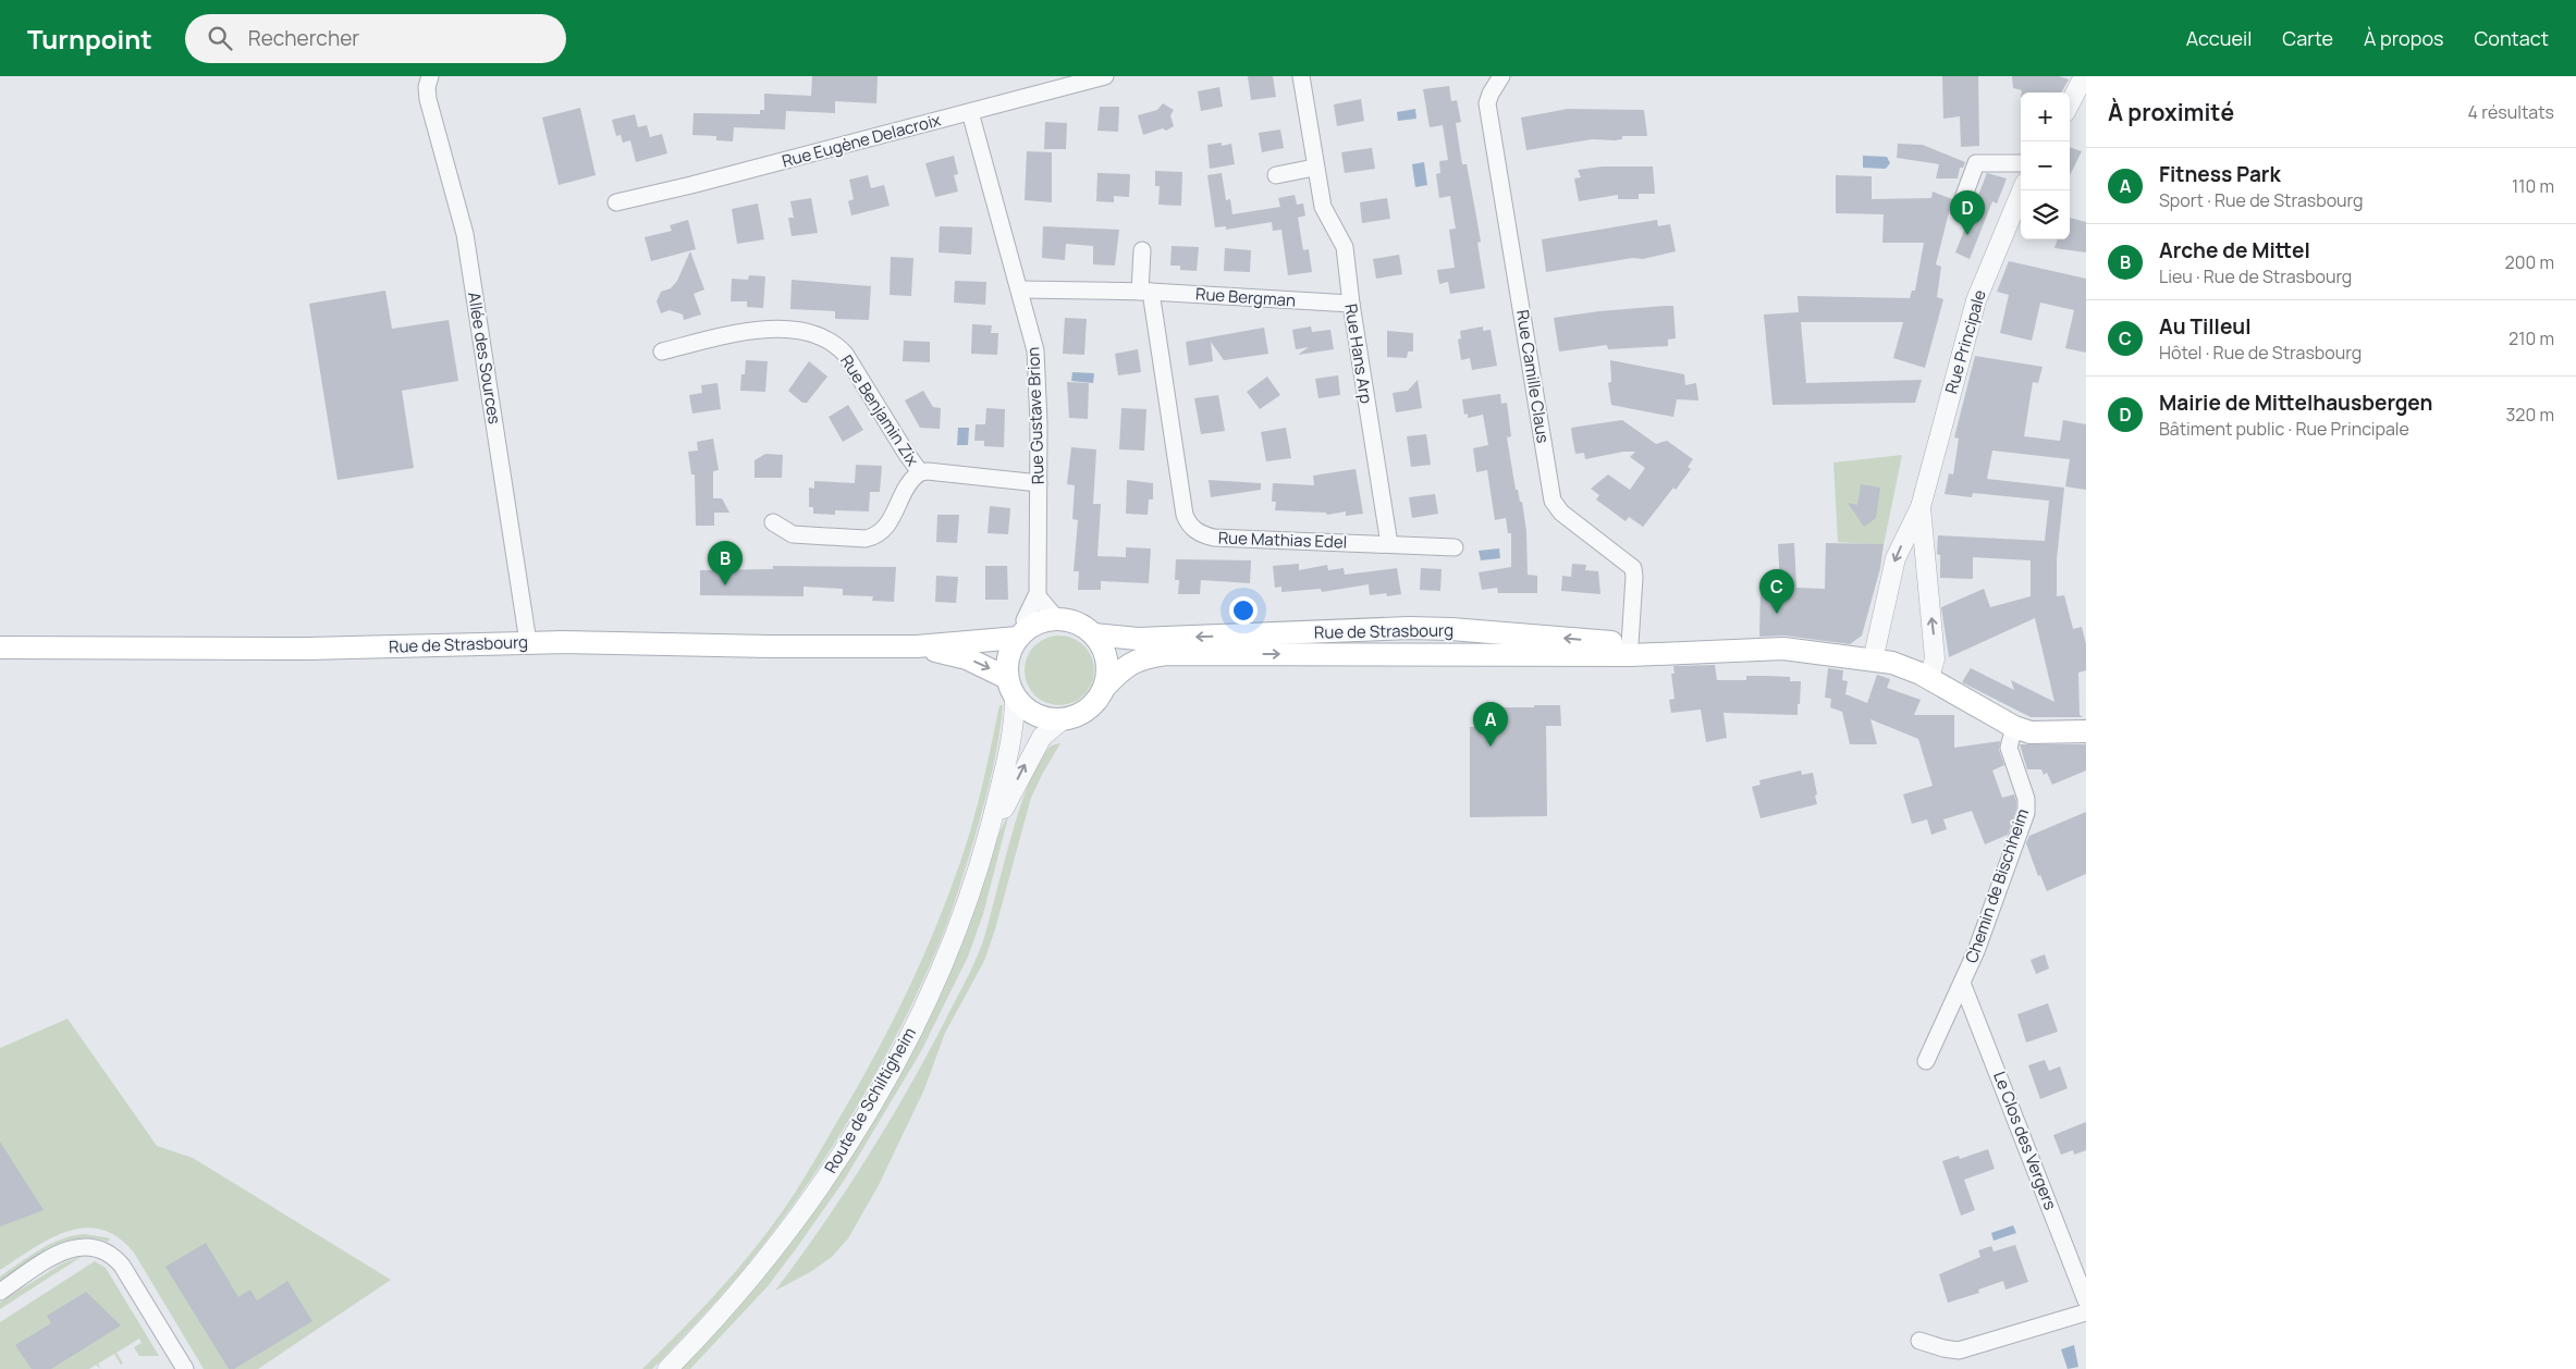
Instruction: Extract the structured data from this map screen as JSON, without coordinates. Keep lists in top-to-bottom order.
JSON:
{
  "streets": {
    "main road": ["Rue de Strasbourg"],
    "street": [
      "Rue Eugène Delacroix",
      "Rue Bergman",
      "Rue Principale",
      "Rue Hans Arp",
      "Allée des Sources",
      "Rue Camille Claus",
      "Rue Benjamin Zix",
      "Rue Gustave Brion",
      "Rue Mathias Edel",
      "Chemin de Bischheim",
      "Route de Schiltigheim",
      "Le Clos des Vergers"
    ]
  },
  "crossings": [
    ["Rue Eugène Delacroix", "Rue Gustave Brion"],
    ["Rue Bergman", "Rue Hans Arp"],
    ["Rue Bergman", "Rue Gustave Brion"],
    ["Rue Bergman", "Rue Mathias Edel"],
    ["Rue Principale", "Rue de Strasbourg"],
    ["Rue Hans Arp", "Rue Mathias Edel"],
    ["Allée des Sources", "Rue de Strasbourg"],
    ["Rue Camille Claus", "Rue de Strasbourg"],
    ["Rue Benjamin Zix", "Rue Gustave Brion"],
    ["Rue Gustave Brion", "Rue de Strasbourg"],
    ["Rue Gustave Brion", "Route de Schiltigheim"],
    ["Rue de Strasbourg", "Chemin de Bischheim"],
    ["Rue de Strasbourg", "Route de Schiltigheim"],
    ["Chemin de Bischheim", "Le Clos des Vergers"]
  ],
  "page": {
    "header": "Turnpoint",
    "search": "Rechercher",
    "nav": [
      "Accueil",
      "Carte",
      "À propos",
      "Contact"
    ],
    "heading": ["À proximité", "4 résultats"],
    "map_buttons": ["+", "−"],
    "list": [
      {
        "mark": "A",
        "name": "Fitness Park",
        "note": "Sport · Rue de Strasbourg",
        "value": "110 m"
      },
      {
        "mark": "B",
        "name": "Arche de Mittel",
        "note": "Lieu · Rue de Strasbourg",
        "value": "200 m"
      },
      {
        "mark": "C",
        "name": "Au Tilleul",
        "note": "Hôtel · Rue de Strasbourg",
        "value": "210 m"
      },
      {
        "mark": "D",
        "name": "Mairie de Mittelhausbergen",
        "note": "Bâtiment public · Rue Principale",
        "value": "320 m"
      }
    ],
    "pins": [
      "D",
      "B",
      "C",
      "A"
    ]
  }
}
